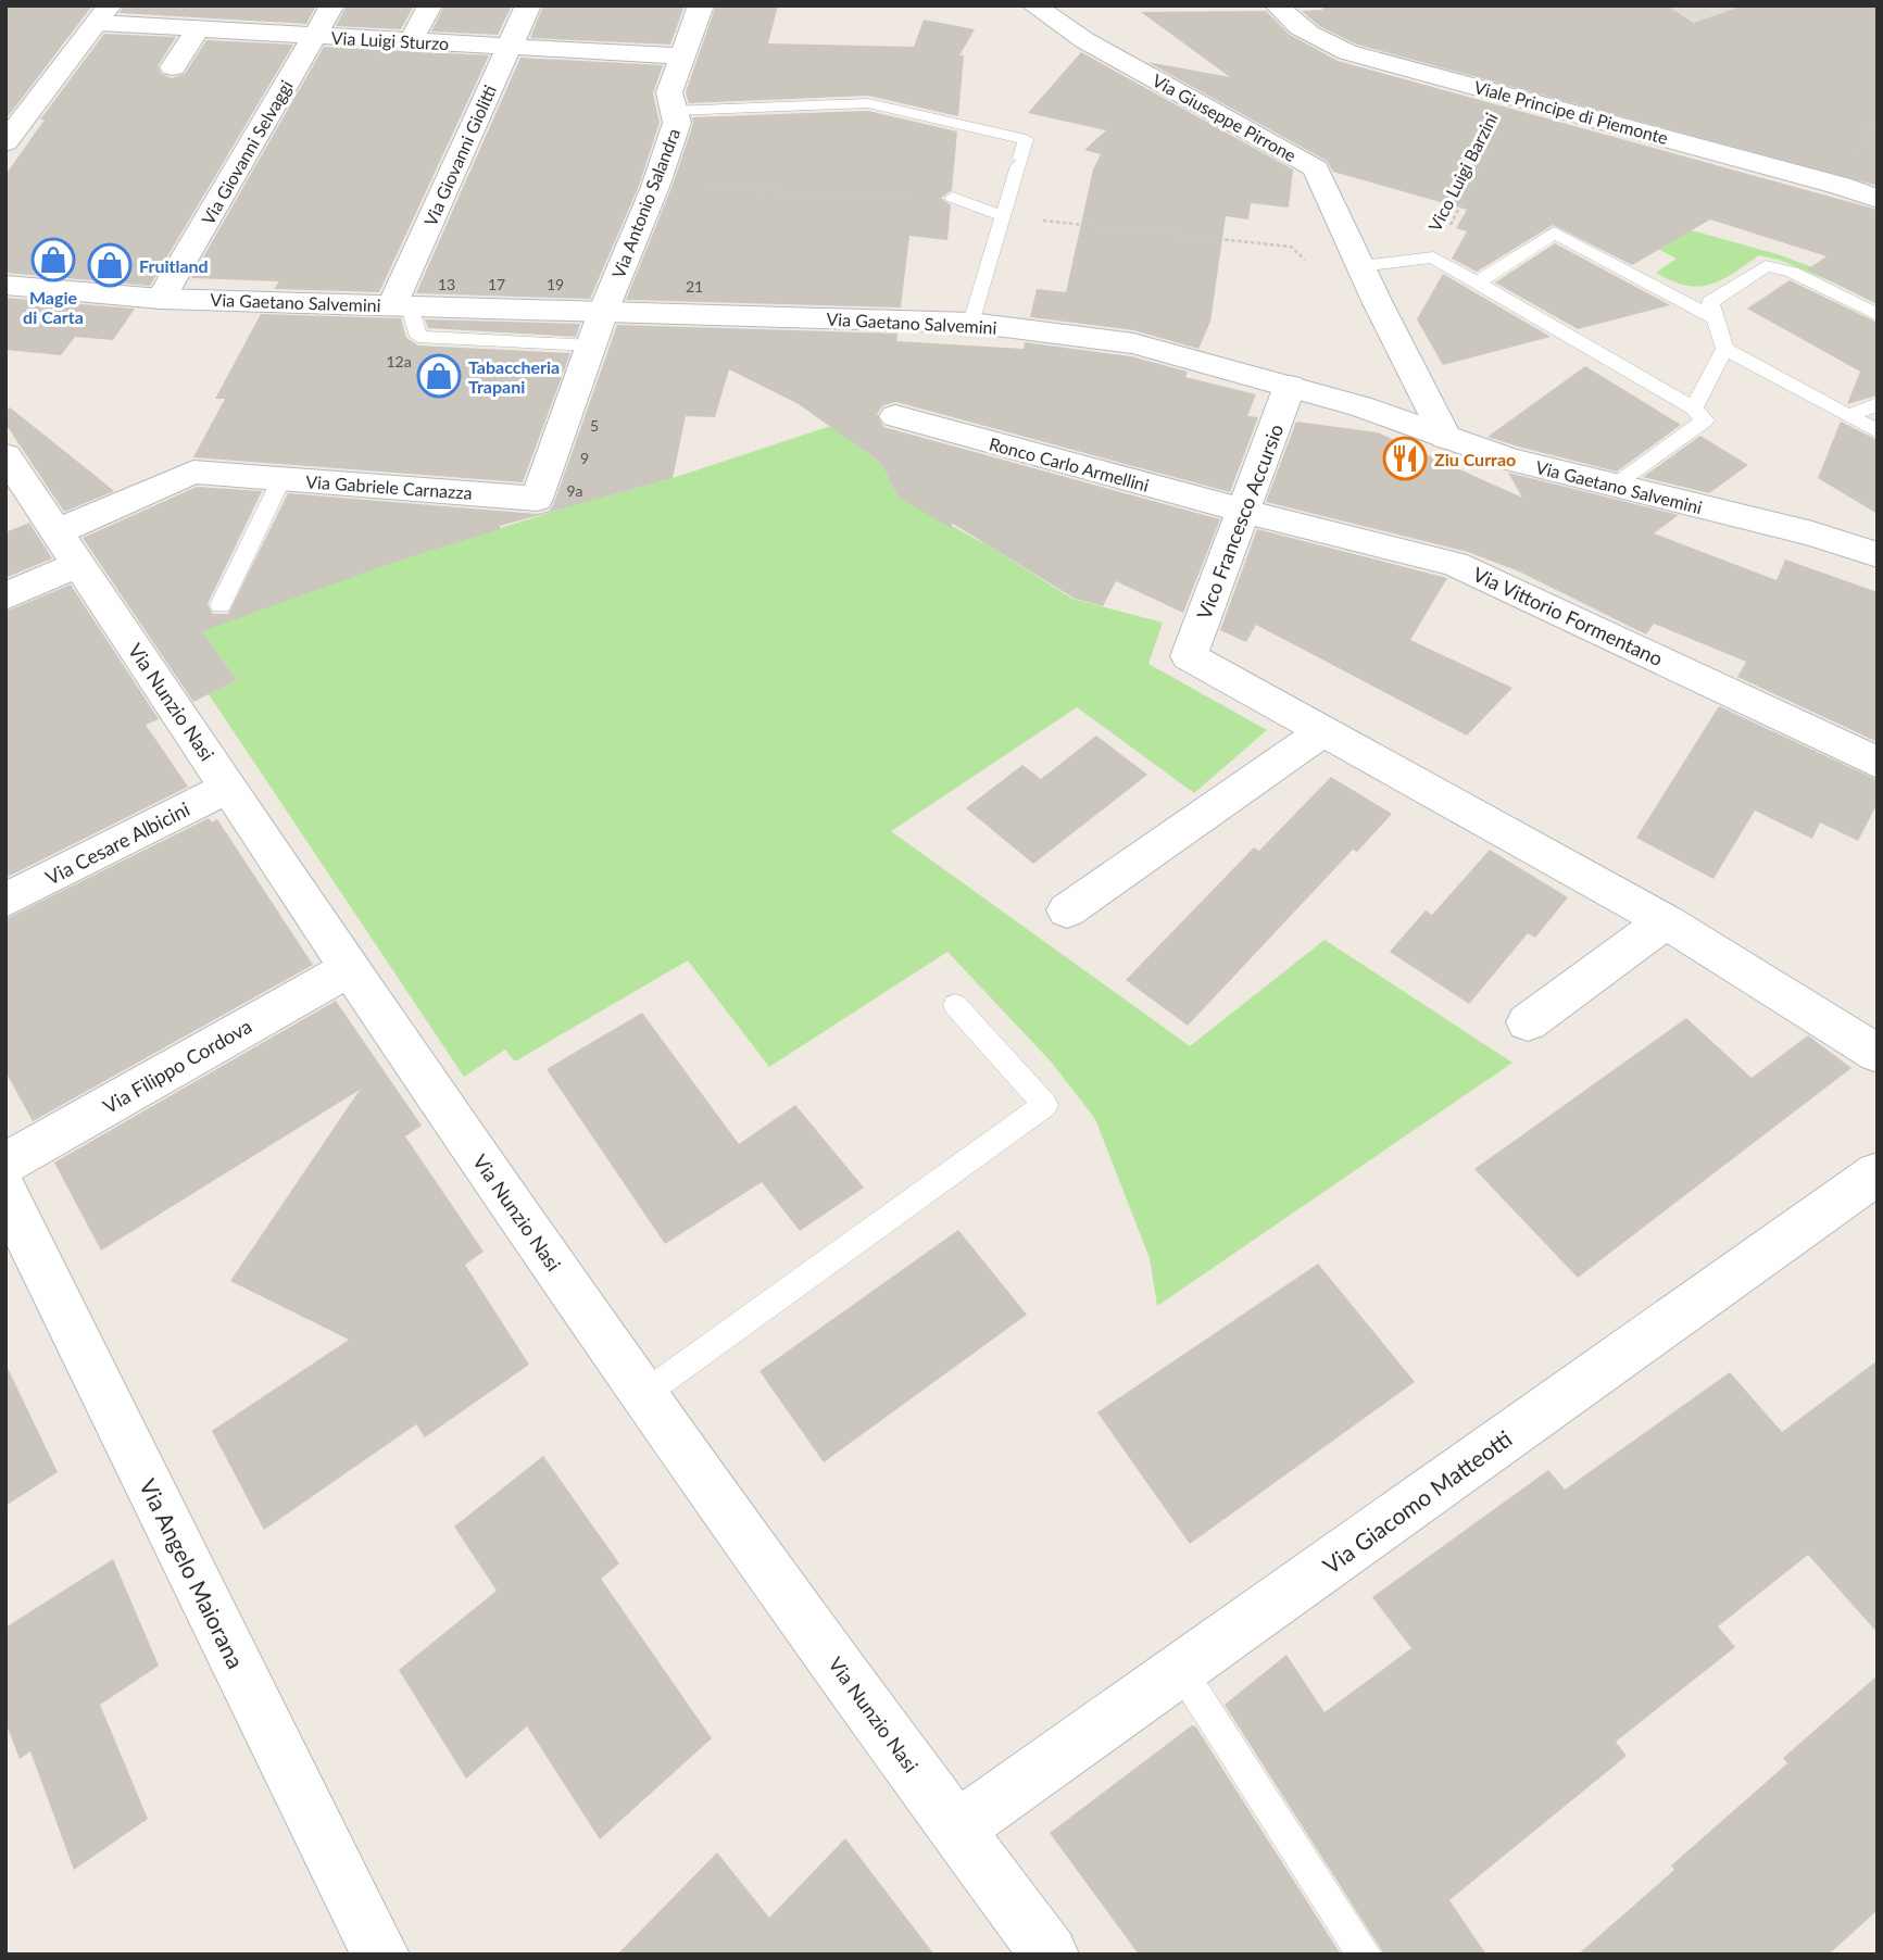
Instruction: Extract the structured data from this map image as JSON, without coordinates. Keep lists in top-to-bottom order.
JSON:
{
  "streets": {
    "street": [
      "Via Luigi Sturzo",
      "Viale Principe di Piemonte",
      "Via Giuseppe Pirrone",
      "Via Giovanni Selvaggi",
      "Via Giovanni Giolitti",
      "Via Antonio Salandra",
      "Via Gaetano Salvemini",
      "Ronco Carlo Armellini",
      "Via Gabriele Carnazza",
      "Vico Francesco Accursio",
      "Via Vittorio Formentano",
      "Via Nunzio Nasi",
      "Via Cesare Albicini",
      "Via Filippo Cordova",
      "Via Giacomo Matteotti",
      "Via Angelo Maiorana"
    ],
    "path": ["Vico Luigi Barzini"]
  },
  "crossings": [
    ["Via Luigi Sturzo", "Via Giovanni Selvaggi"],
    ["Via Luigi Sturzo", "Via Giovanni Giolitti"],
    ["Via Luigi Sturzo", "Via Antonio Salandra"],
    ["Viale Principe di Piemonte", "Vico Luigi Barzini"],
    ["Via Giuseppe Pirrone", "Via Gaetano Salvemini"],
    ["Via Giovanni Selvaggi", "Via Gaetano Salvemini"],
    ["Via Giovanni Giolitti", "Via Gaetano Salvemini"],
    ["Via Antonio Salandra", "Via Gaetano Salvemini"],
    ["Via Antonio Salandra", "Via Gabriele Carnazza"],
    ["Via Gaetano Salvemini", "Via Gabriele Carnazza"],
    ["Via Gaetano Salvemini", "Vico Francesco Accursio"],
    ["Ronco Carlo Armellini", "Vico Francesco Accursio"],
    ["Ronco Carlo Armellini", "Via Vittorio Formentano"],
    ["Via Gabriele Carnazza", "Via Nunzio Nasi"],
    ["Vico Francesco Accursio", "Via Vittorio Formentano"],
    ["Via Nunzio Nasi", "Via Cesare Albicini"],
    ["Via Nunzio Nasi", "Via Filippo Cordova"],
    ["Via Nunzio Nasi", "Via Giacomo Matteotti"]
  ],
  "places": {
    "shop": ["Magie di Carta", "Fruitland", "Tabaccheria Trapani"],
    "restaurant": ["Ziu Currao"]
  },
  "house_numbers": [
    "13",
    "17",
    "19",
    "21",
    "12a",
    "5",
    "9",
    "9a"
  ]
}
